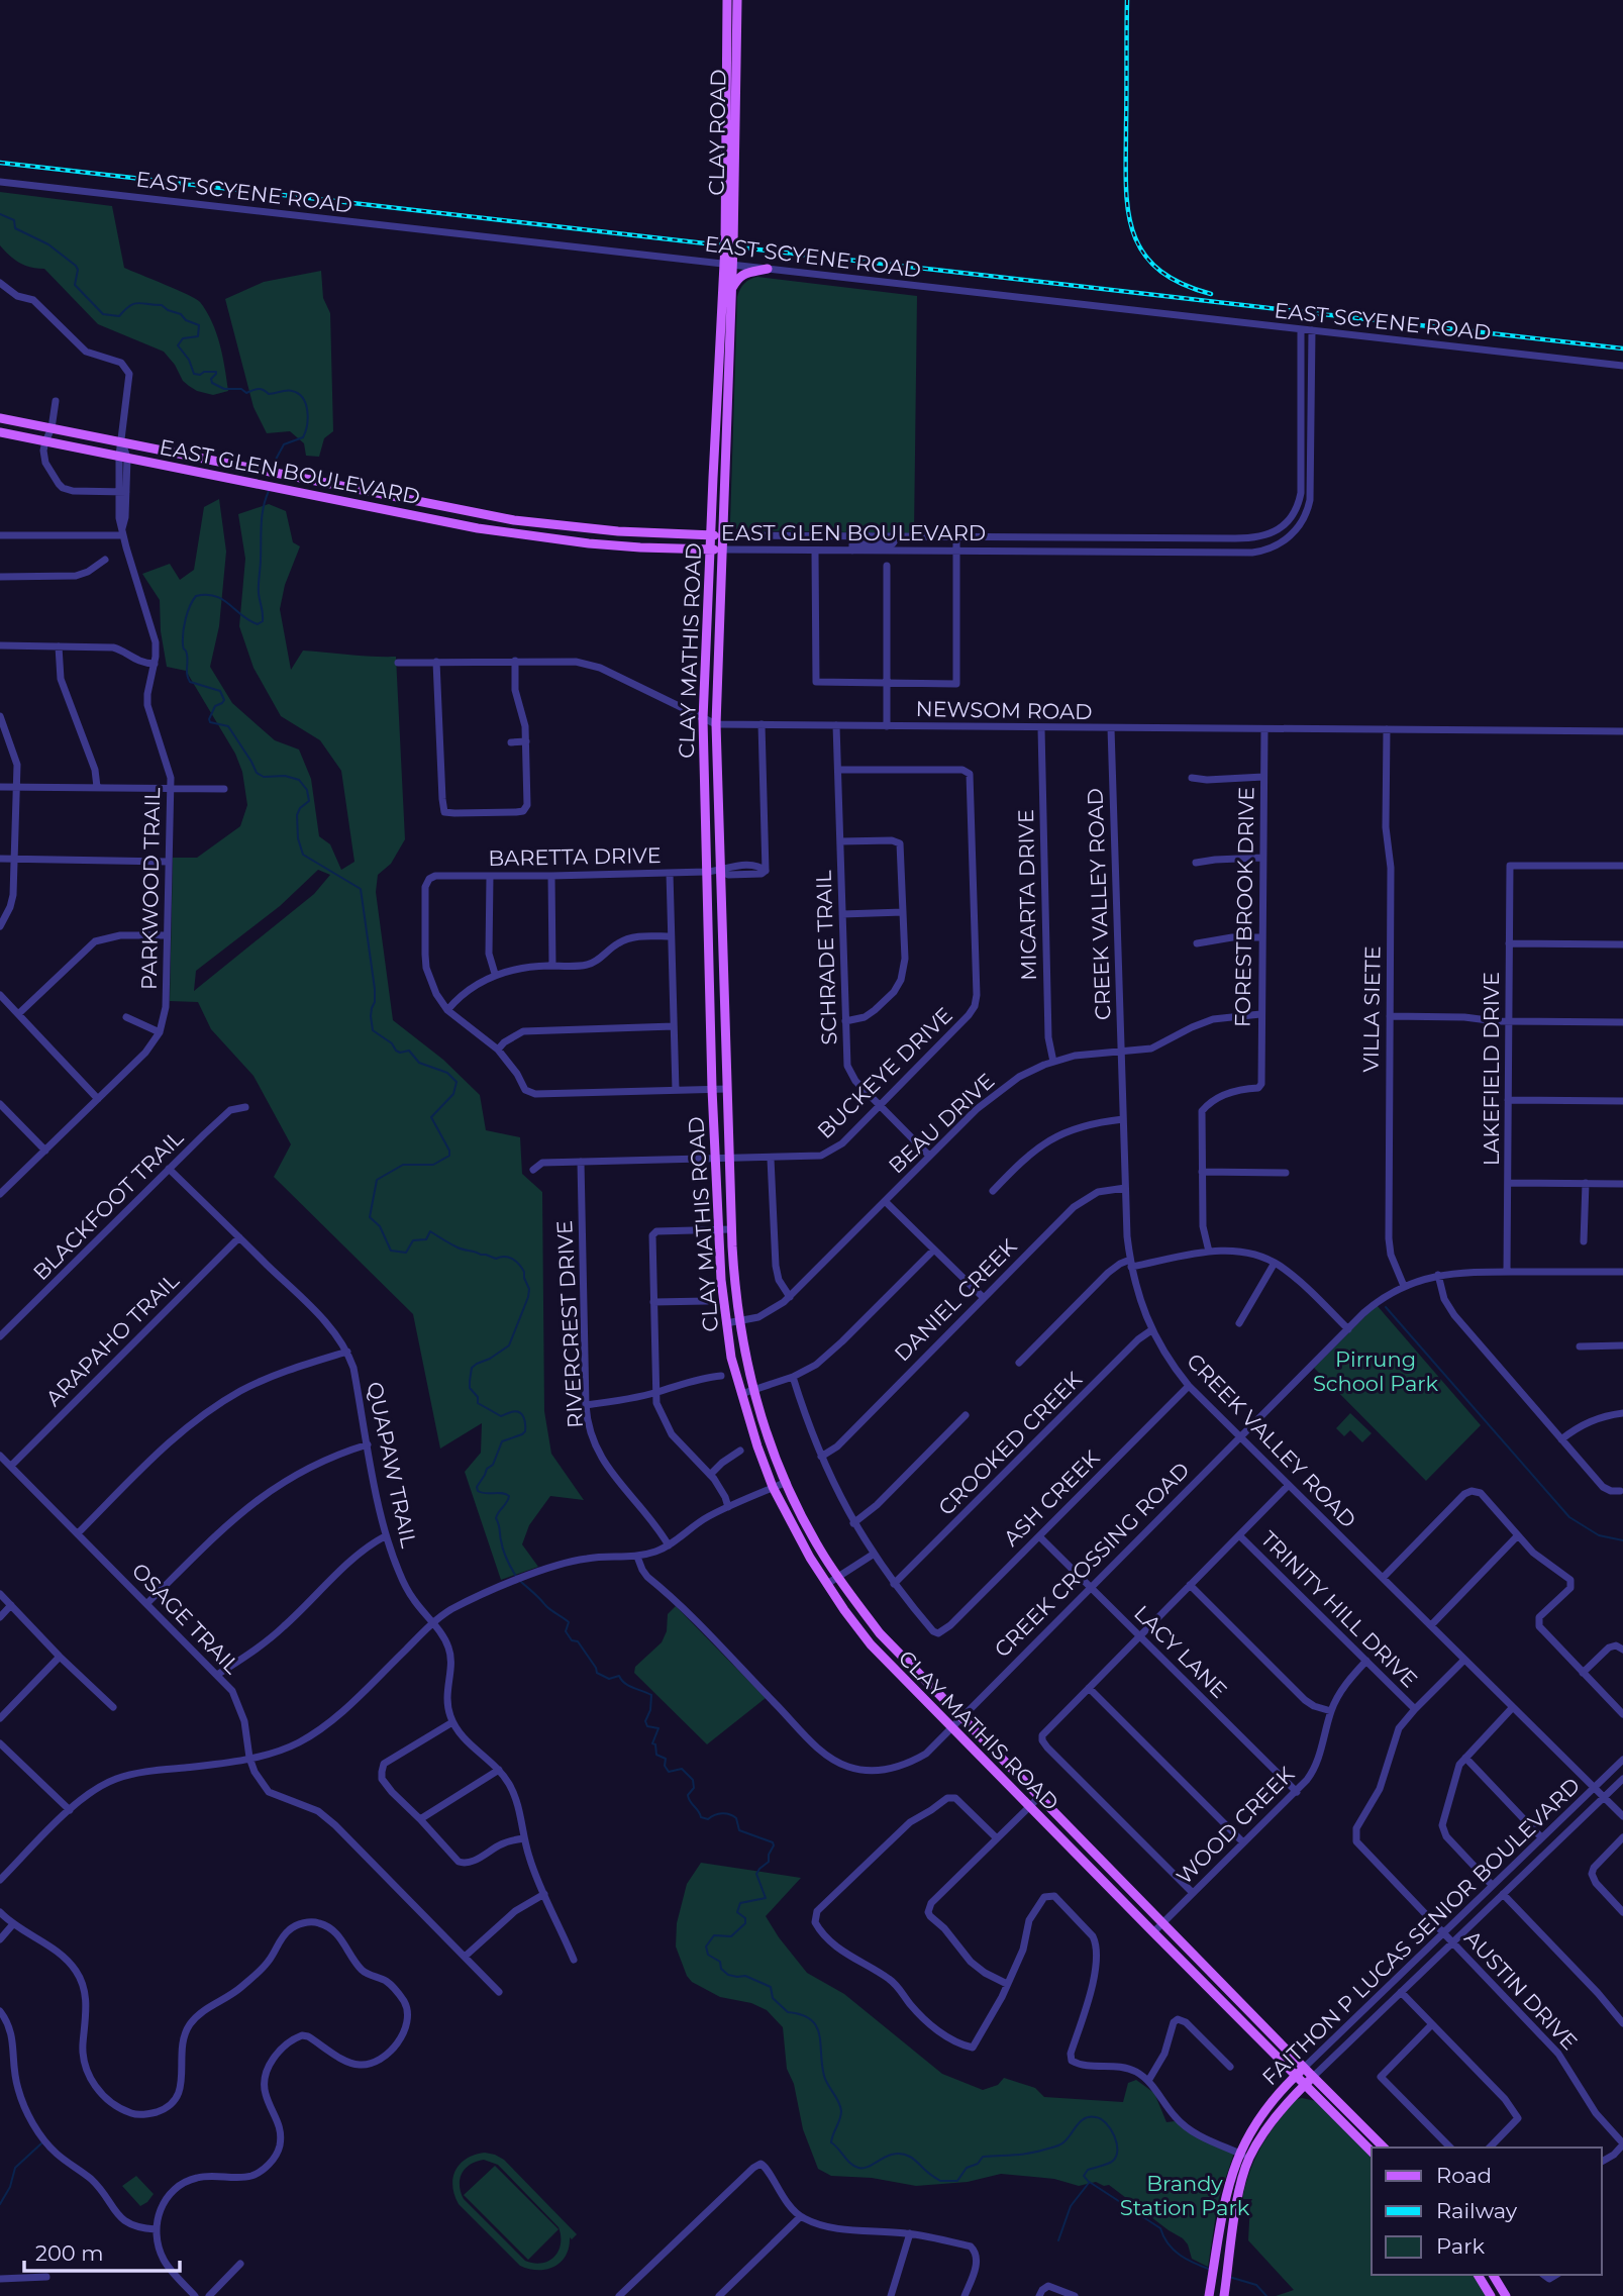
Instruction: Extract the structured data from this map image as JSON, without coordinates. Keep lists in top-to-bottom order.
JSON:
{
  "streets": {
    "main road": [
      "CLAY ROAD",
      "EAST GLEN BOULEVARD",
      "CLAY MATHIS ROAD",
      "FAITHON P LUCAS SENIOR BOULEVARD"
    ],
    "street": [
      "EAST SCYENE ROAD",
      "NEWSOM ROAD",
      "BARETTA DRIVE",
      "PARKWOOD TRAIL",
      "MICARTA DRIVE",
      "CREEK VALLEY ROAD",
      "FORESTBROOK DRIVE",
      "SCHRADE TRAIL",
      "VILLA SIETE",
      "LAKEFIELD DRIVE",
      "BUCKEYE DRIVE",
      "BEAU DRIVE",
      "BLACKFOOT TRAIL",
      "DANIEL CREEK",
      "RIVERCREST DRIVE",
      "ARAPAHO TRAIL",
      "CROOKED CREEK",
      "QUAPAW TRAIL",
      "ASH CREEK",
      "CREEK CROSSING ROAD",
      "TRINITY HILL DRIVE",
      "OSAGE TRAIL",
      "LACY LANE",
      "WOOD CREEK",
      "AUSTIN DRIVE"
    ]
  },
  "crossings": [
    ["CLAY ROAD", "EAST SCYENE ROAD"],
    ["CLAY ROAD", "CLAY MATHIS ROAD"],
    ["EAST SCYENE ROAD", "CLAY MATHIS ROAD"],
    ["EAST GLEN BOULEVARD", "CLAY MATHIS ROAD"],
    ["EAST GLEN BOULEVARD", "PARKWOOD TRAIL"],
    ["CLAY MATHIS ROAD", "NEWSOM ROAD"],
    ["CLAY MATHIS ROAD", "BARETTA DRIVE"],
    ["CLAY MATHIS ROAD", "BUCKEYE DRIVE"],
    ["CLAY MATHIS ROAD", "BEAU DRIVE"],
    ["CLAY MATHIS ROAD", "CREEK CROSSING ROAD"],
    ["CLAY MATHIS ROAD", "WOOD CREEK"],
    ["CLAY MATHIS ROAD", "FAITHON P LUCAS SENIOR BOULEVARD"],
    ["NEWSOM ROAD", "BARETTA DRIVE"],
    ["NEWSOM ROAD", "MICARTA DRIVE"],
    ["NEWSOM ROAD", "CREEK VALLEY ROAD"],
    ["NEWSOM ROAD", "FORESTBROOK DRIVE"],
    ["NEWSOM ROAD", "SCHRADE TRAIL"],
    ["NEWSOM ROAD", "VILLA SIETE"],
    ["MICARTA DRIVE", "BEAU DRIVE"],
    ["CREEK VALLEY ROAD", "BEAU DRIVE"],
    ["CREEK VALLEY ROAD", "DANIEL CREEK"],
    ["CREEK VALLEY ROAD", "CROOKED CREEK"],
    ["CREEK VALLEY ROAD", "ASH CREEK"],
    ["CREEK VALLEY ROAD", "CREEK CROSSING ROAD"],
    ["CREEK VALLEY ROAD", "FAITHON P LUCAS SENIOR BOULEVARD"],
    ["CREEK VALLEY ROAD", "AUSTIN DRIVE"],
    ["FORESTBROOK DRIVE", "BEAU DRIVE"],
    ["SCHRADE TRAIL", "BUCKEYE DRIVE"],
    ["SCHRADE TRAIL", "BEAU DRIVE"],
    ["VILLA SIETE", "CREEK CROSSING ROAD"],
    ["LAKEFIELD DRIVE", "CREEK CROSSING ROAD"],
    ["BUCKEYE DRIVE", "RIVERCREST DRIVE"],
    ["BLACKFOOT TRAIL", "QUAPAW TRAIL"],
    ["ARAPAHO TRAIL", "QUAPAW TRAIL"],
    ["ARAPAHO TRAIL", "OSAGE TRAIL"],
    ["CROOKED CREEK", "ASH CREEK"],
    ["ASH CREEK", "LACY LANE"],
    ["CREEK CROSSING ROAD", "LACY LANE"],
    ["TRINITY HILL DRIVE", "WOOD CREEK"],
    ["TRINITY HILL DRIVE", "AUSTIN DRIVE"],
    ["LACY LANE", "WOOD CREEK"],
    ["FAITHON P LUCAS SENIOR BOULEVARD", "AUSTIN DRIVE"]
  ],
  "parks": ["Pirrung School Park", "Brandy Station Park"],
  "legend": ["Road", "Railway", "Park"],
  "scale_bar": "200 m"
}
